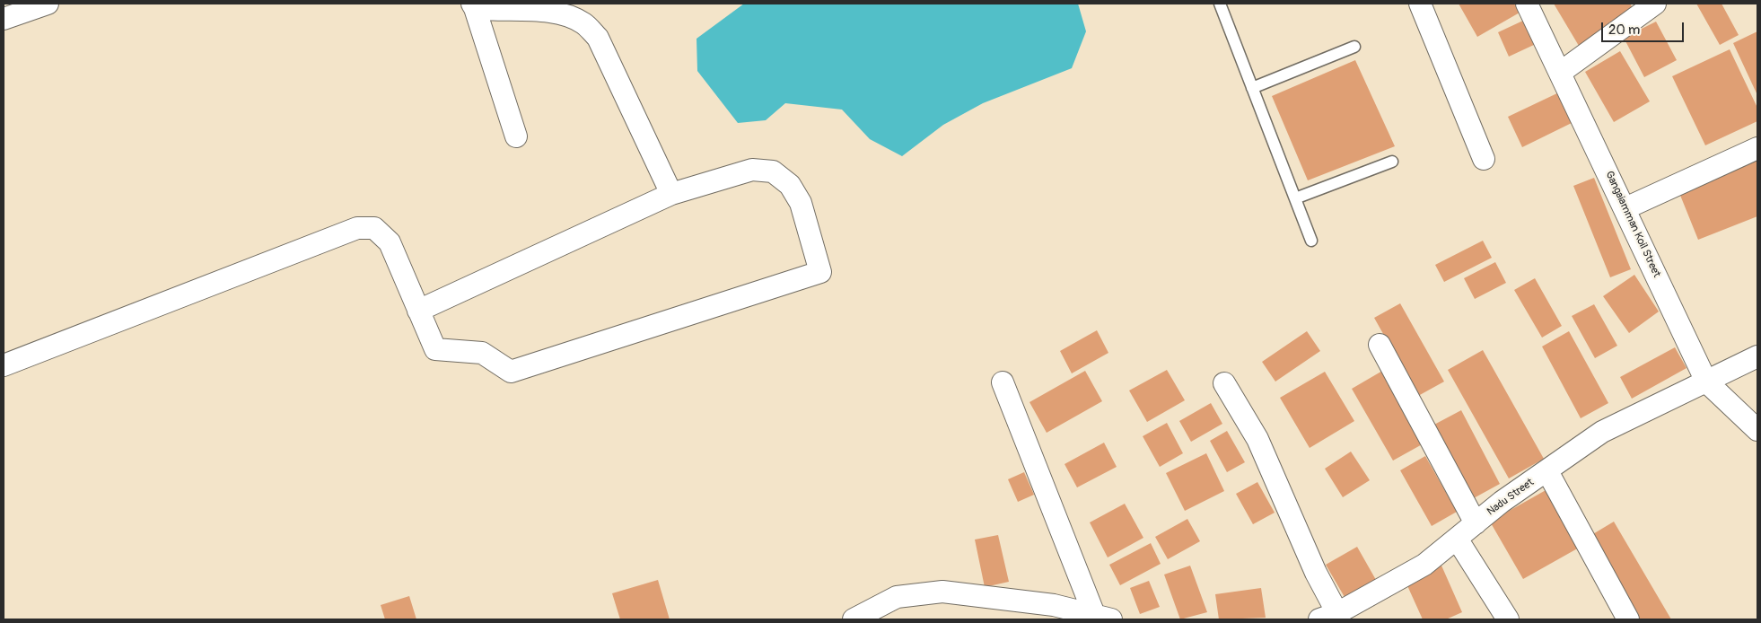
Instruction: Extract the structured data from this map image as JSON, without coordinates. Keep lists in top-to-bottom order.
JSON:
{
  "streets": {
    "street": ["Gangaiamman Koil Street", "Nadu Street"]
  },
  "crossings": [
    ["Gangaiamman Koil Street", "Nadu Street"]
  ],
  "scale_bar": "20 m"
}
